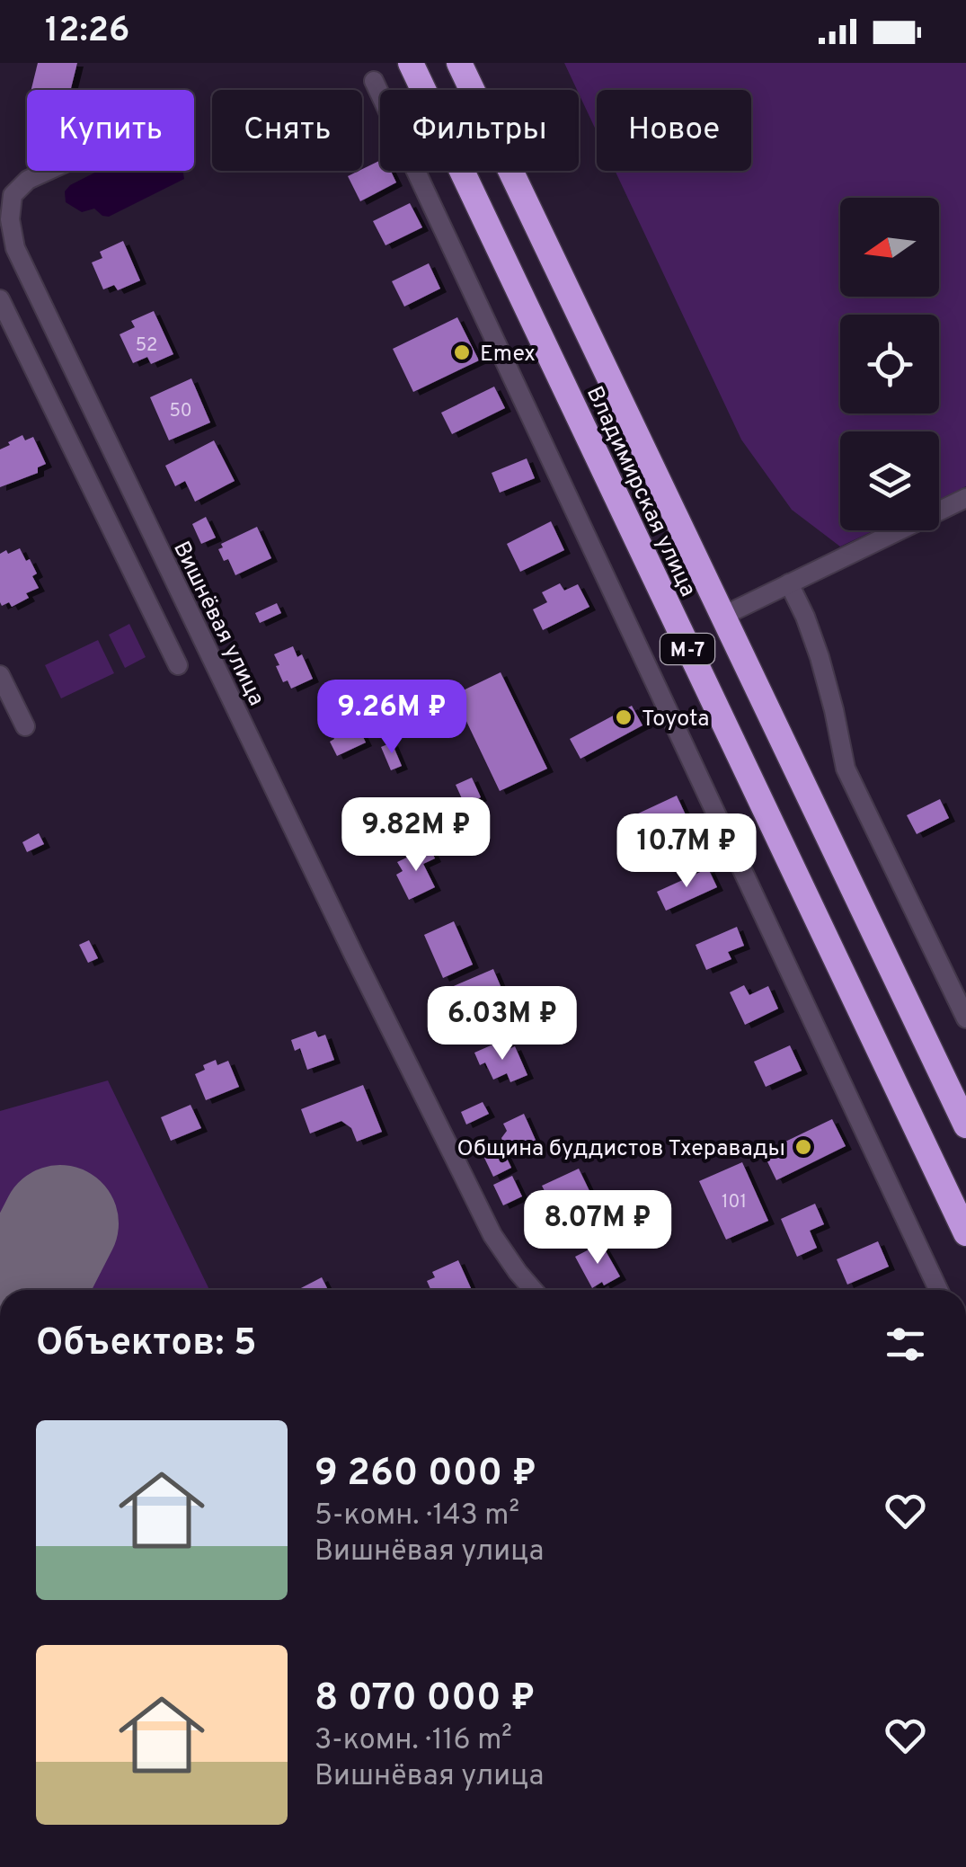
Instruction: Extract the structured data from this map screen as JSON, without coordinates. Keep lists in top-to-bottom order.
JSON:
{
  "streets": {
    "highway": ["Владимирская улица", "М-7"],
    "street": ["Вишнёвая улица"]
  },
  "places": ["Emex", "Toyota", "Община буддистов Тхеравады"],
  "house_numbers": ["52", "50", "101"],
  "north": "left",
  "page": {
    "status": "12:26",
    "chip": [
      "Купить",
      "Снять",
      "Фильтры",
      "Новое"
    ],
    "price": [
      "9.26M ₽",
      "9.82M ₽",
      "10.7M ₽",
      "6.03M ₽",
      "8.07M ₽"
    ],
    "heading": "Объектов: 5",
    "list": [
      {
        "name": "9 260 000 ₽",
        "note": "5-комн. · 143 m² · Вишнёвая улица"
      },
      {
        "name": "8 070 000 ₽",
        "note": "3-комн. · 116 m² · Вишнёвая улица"
      }
    ]
  }
}
